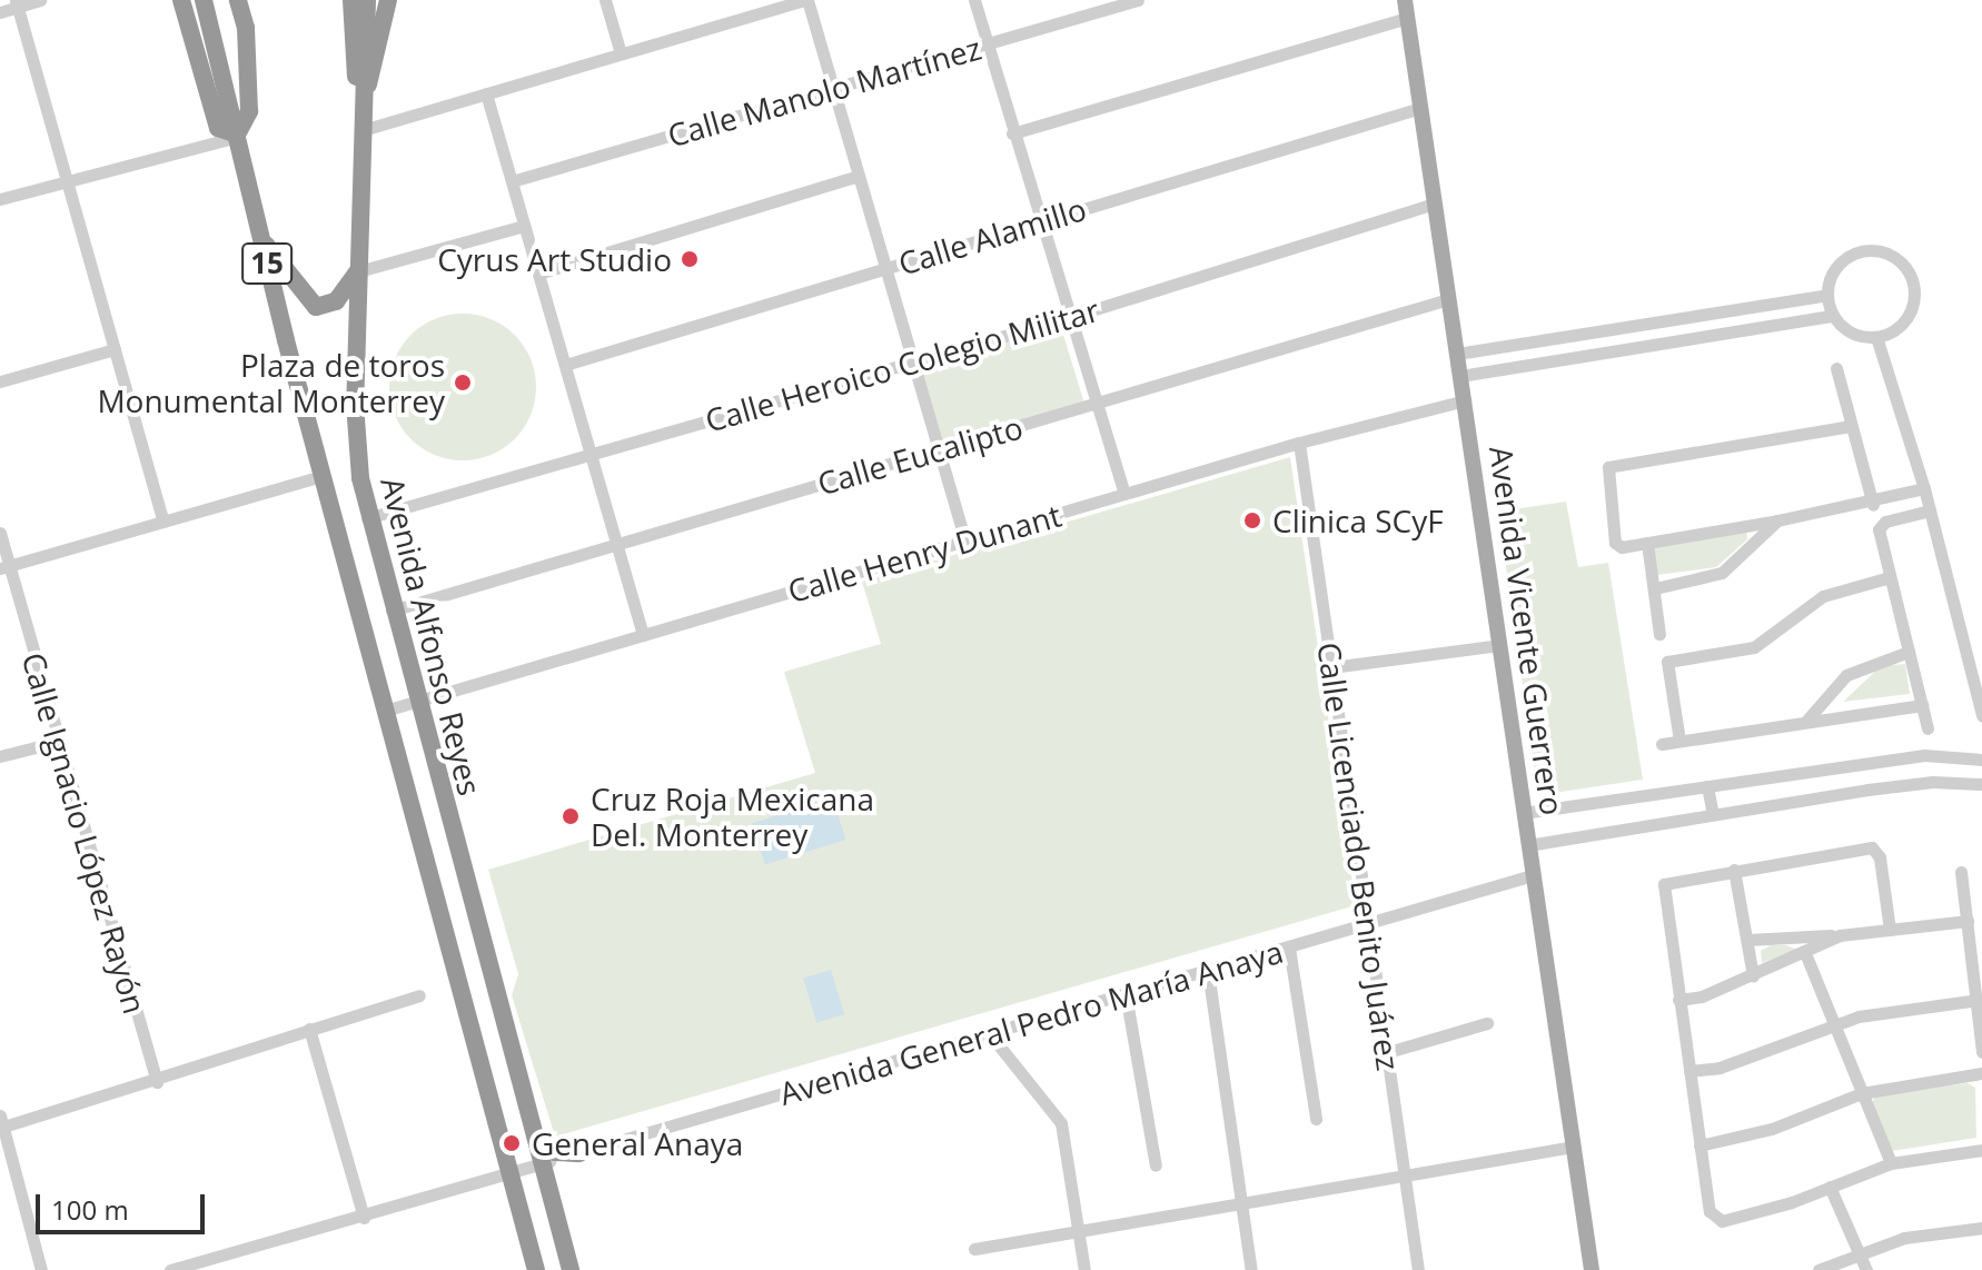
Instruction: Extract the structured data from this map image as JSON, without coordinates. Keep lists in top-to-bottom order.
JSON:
{
  "streets": {
    "highway": ["15", "Avenida Alfonso Reyes"],
    "main road": ["Avenida Vicente Guerrero"],
    "street": [
      "Calle Manolo Martínez",
      "Calle Alamillo",
      "Calle Heroico Colegio Militar",
      "Calle Eucalipto",
      "Calle Henry Dunant",
      "Calle Ignacio López Rayón",
      "Calle Licenciado Benito Juárez",
      "Avenida General Pedro María Anaya"
    ]
  },
  "crossings": [
    ["Calle Alamillo", "Avenida Vicente Guerrero"],
    ["15", "Avenida Alfonso Reyes"],
    ["Calle Heroico Colegio Militar", "Avenida Vicente Guerrero"],
    ["Calle Heroico Colegio Militar", "Avenida Alfonso Reyes"],
    ["Calle Eucalipto", "Avenida Vicente Guerrero"],
    ["Calle Eucalipto", "Avenida Alfonso Reyes"],
    ["Calle Henry Dunant", "Avenida Vicente Guerrero"],
    ["Calle Henry Dunant", "Avenida Alfonso Reyes"],
    ["Calle Henry Dunant", "Calle Licenciado Benito Juárez"],
    ["Avenida Vicente Guerrero", "Avenida General Pedro María Anaya"],
    ["Avenida Alfonso Reyes", "Avenida General Pedro María Anaya"],
    ["Calle Licenciado Benito Juárez", "Avenida General Pedro María Anaya"]
  ],
  "places": [
    "Cyrus Art Studio",
    "Plaza de toros Monumental Monterrey",
    "Clinica SCyF",
    "Cruz Roja Mexicana Del. Monterrey",
    "General Anaya"
  ],
  "scale_bar": "100 m"
}
